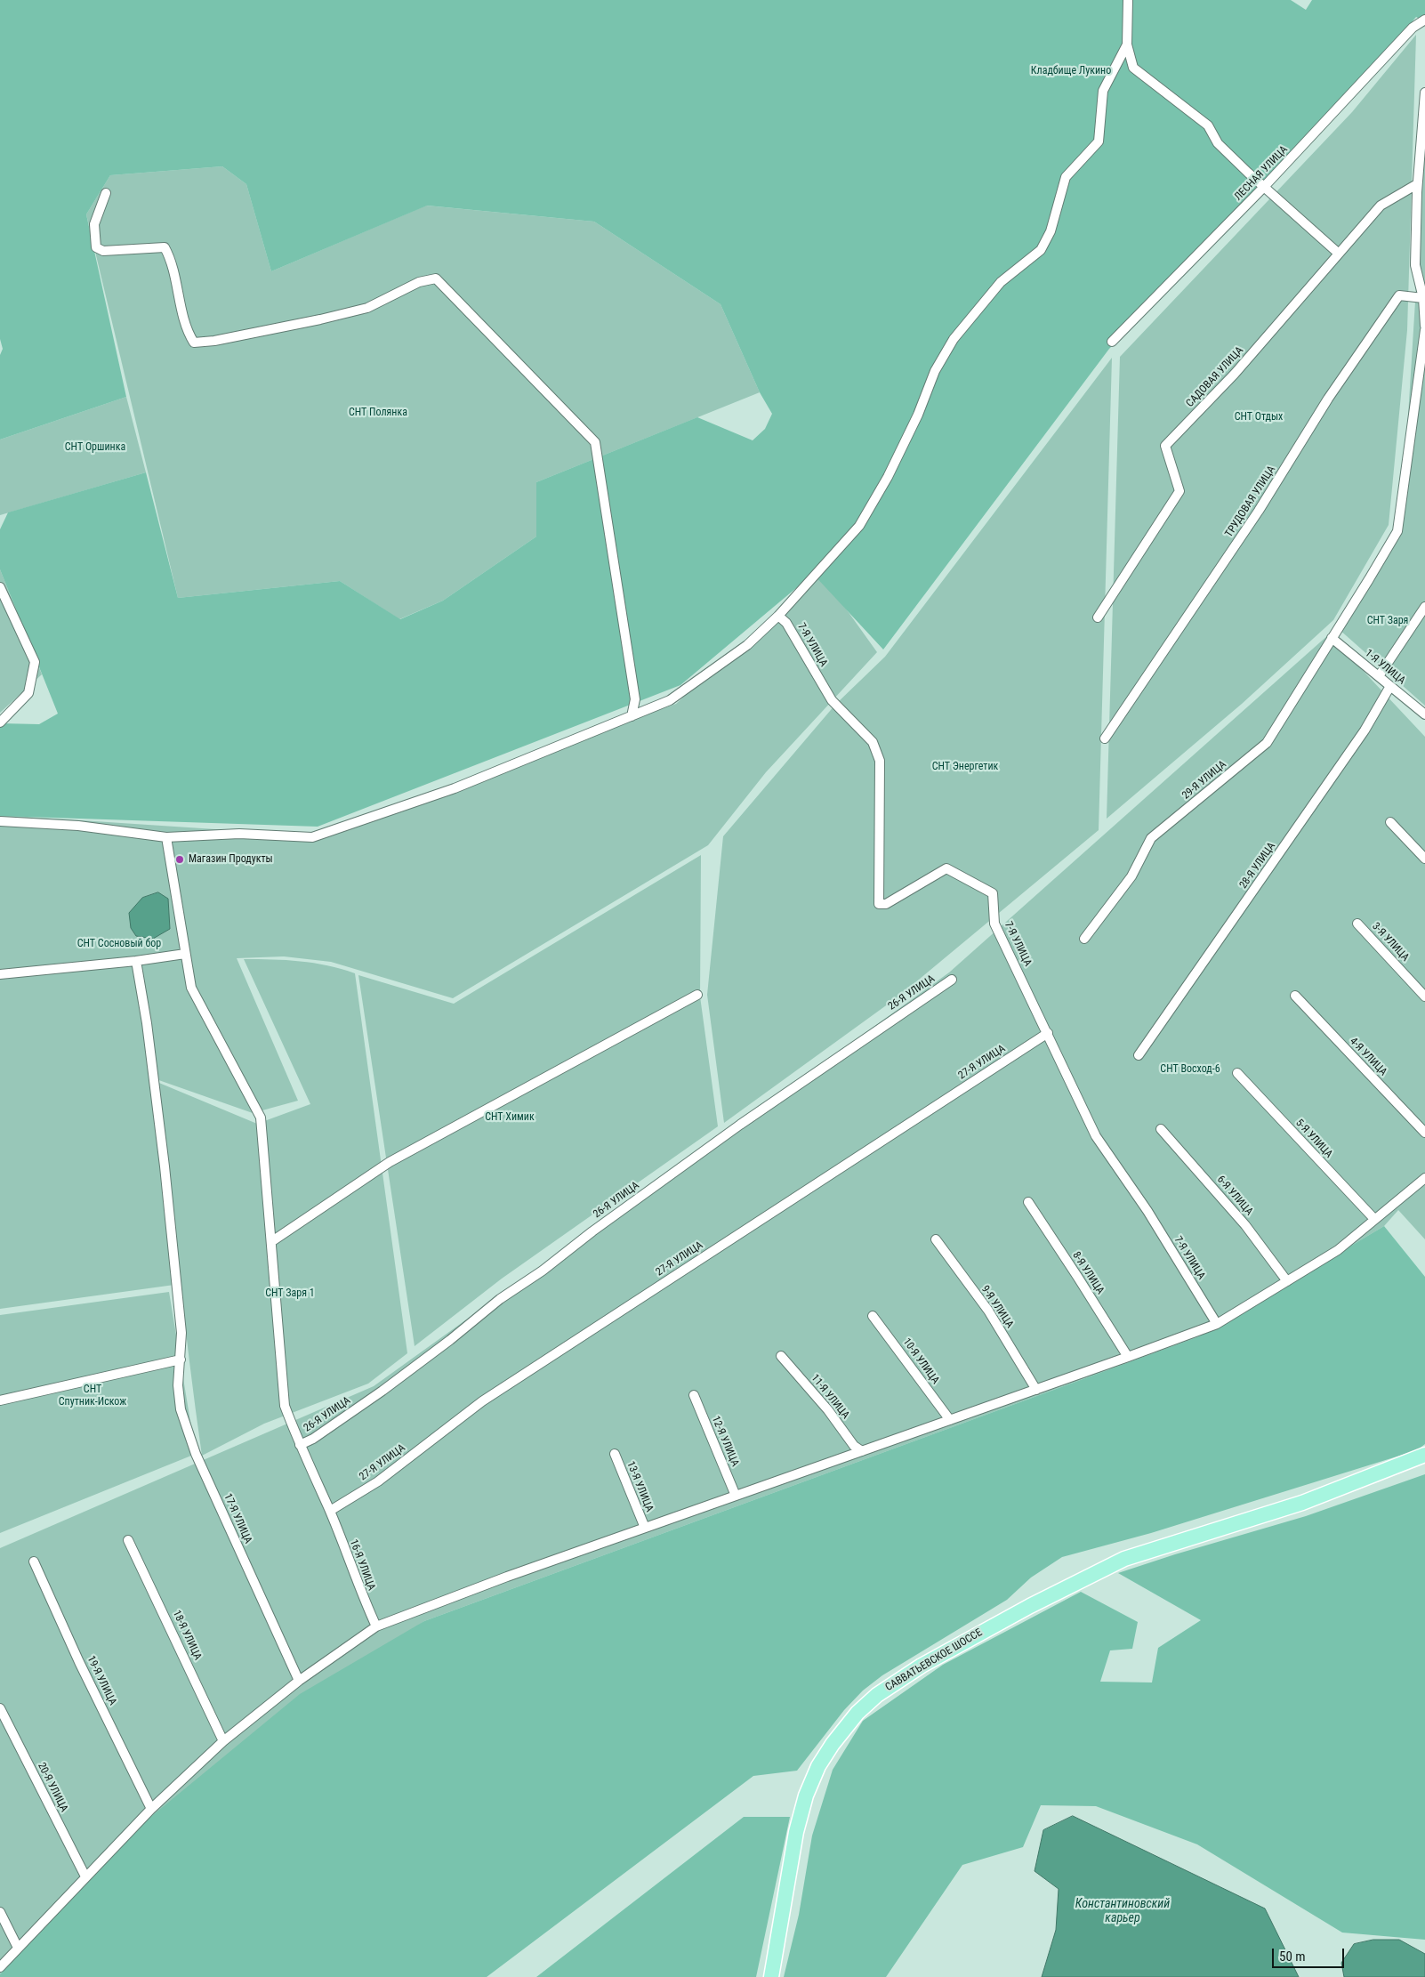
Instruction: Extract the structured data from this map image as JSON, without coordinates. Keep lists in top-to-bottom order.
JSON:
{
  "streets": {
    "main road": ["САВВАТЬЕВСКОЕ ШОССЕ"],
    "street": [
      "ЛЕСНАЯ УЛИЦА",
      "САДОВАЯ УЛИЦА",
      "ТРУДОВАЯ УЛИЦА",
      "7-Я УЛИЦА",
      "1-Я УЛИЦА",
      "29-Я УЛИЦА",
      "28-Я УЛИЦА",
      "3-Я УЛИЦА",
      "26-Я УЛИЦА",
      "4-Я УЛИЦА",
      "27-Я УЛИЦА",
      "5-Я УЛИЦА",
      "6-Я УЛИЦА",
      "8-Я УЛИЦА",
      "9-Я УЛИЦА",
      "10-Я УЛИЦА",
      "11-Я УЛИЦА",
      "12-Я УЛИЦА",
      "13-Я УЛИЦА",
      "17-Я УЛИЦА",
      "16-Я УЛИЦА",
      "18-Я УЛИЦА",
      "19-Я УЛИЦА",
      "20-Я УЛИЦА"
    ]
  },
  "crossings": [
    ["7-Я УЛИЦА", "27-Я УЛИЦА"],
    ["1-Я УЛИЦА", "29-Я УЛИЦА"],
    ["1-Я УЛИЦА", "28-Я УЛИЦА"],
    ["26-Я УЛИЦА", "16-Я УЛИЦА"],
    ["27-Я УЛИЦА", "16-Я УЛИЦА"]
  ],
  "water": ["Константиновский карьер"],
  "parks": [
    "Кладбище Лукино",
    "СНТ Полянка",
    "СНТ Отдых",
    "СНТ Оршинка",
    "СНТ Заря",
    "СНТ Энергетик",
    "СНТ Сосновый бор",
    "СНТ Восход-6",
    "СНТ Химик",
    "СНТ Заря 1",
    "СНТ Спутник-Искож"
  ],
  "places": ["Магазин Продукты"],
  "scale_bar": "50 m"
}
